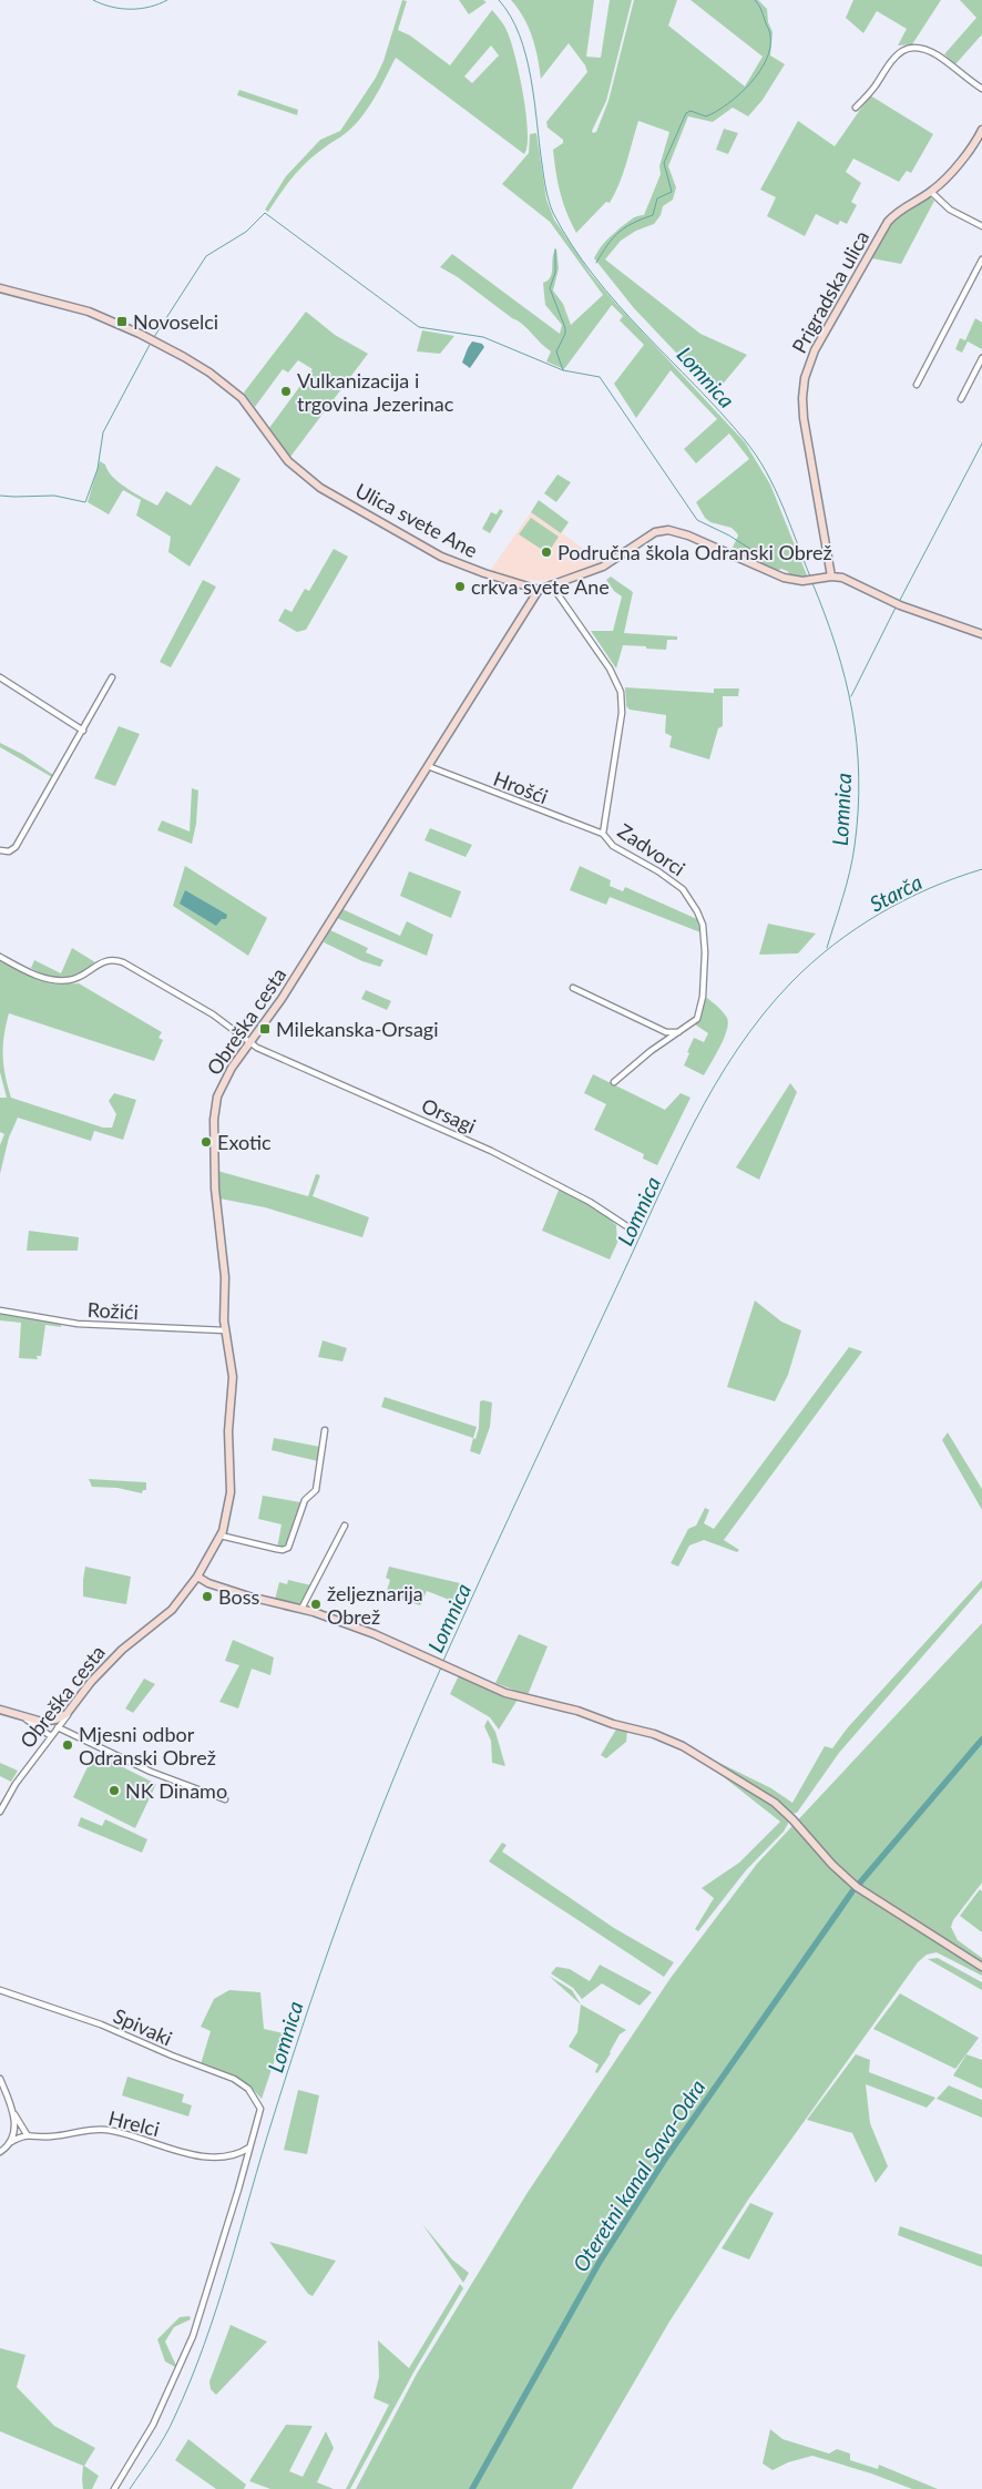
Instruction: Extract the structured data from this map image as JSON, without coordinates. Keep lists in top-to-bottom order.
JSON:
{
  "streets": {
    "main road": ["Prigradska ulica", "Ulica svete Ane", "Obreška cesta"],
    "street": [
      "Hrošći",
      "Zadvorci",
      "Orsagi",
      "Rožići",
      "Spivaki",
      "Hrelci"
    ]
  },
  "crossings": [
    ["Ulica svete Ane", "Obreška cesta"],
    ["Hrošći", "Zadvorci"],
    ["Hrošći", "Obreška cesta"],
    ["Obreška cesta", "Orsagi"],
    ["Obreška cesta", "Rožići"],
    ["Spivaki", "Hrelci"]
  ],
  "water": ["Lomnica", "Starča", "Oteretni kanal Sava-Odra"],
  "places": {
    "transit": ["Novoselci", "Milekanska-Orsagi"],
    "other": [
      "Vulkanizacija i trgovina Jezerinac",
      "Područna škola Odranski Obrež",
      "crkva svete Ane",
      "Exotic",
      "Boss",
      "željeznarija Obrež",
      "Mjesni odbor Odranski Obrež",
      "NK Dinamo"
    ]
  }
}
